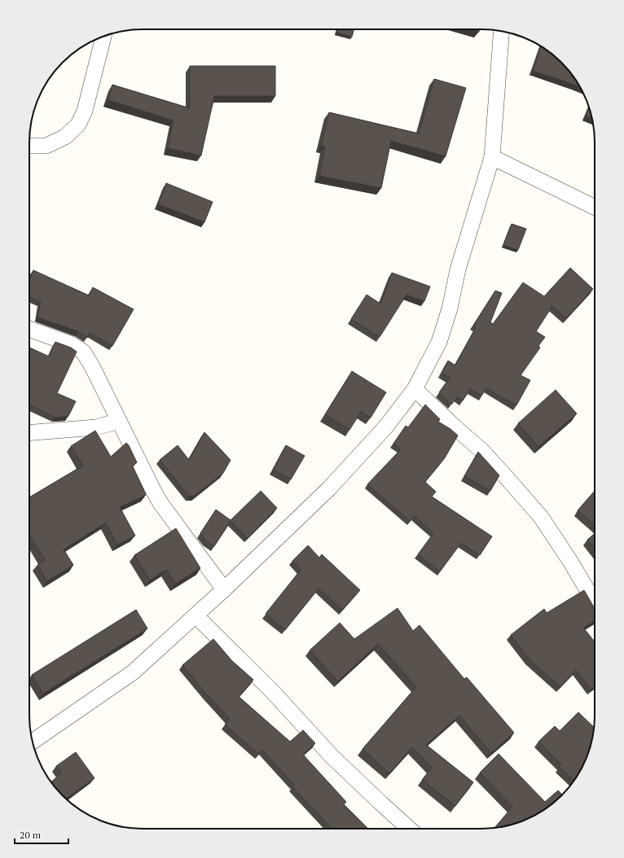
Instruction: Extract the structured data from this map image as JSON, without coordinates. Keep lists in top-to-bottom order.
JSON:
{
  "scale_bar": "20 m"
}
